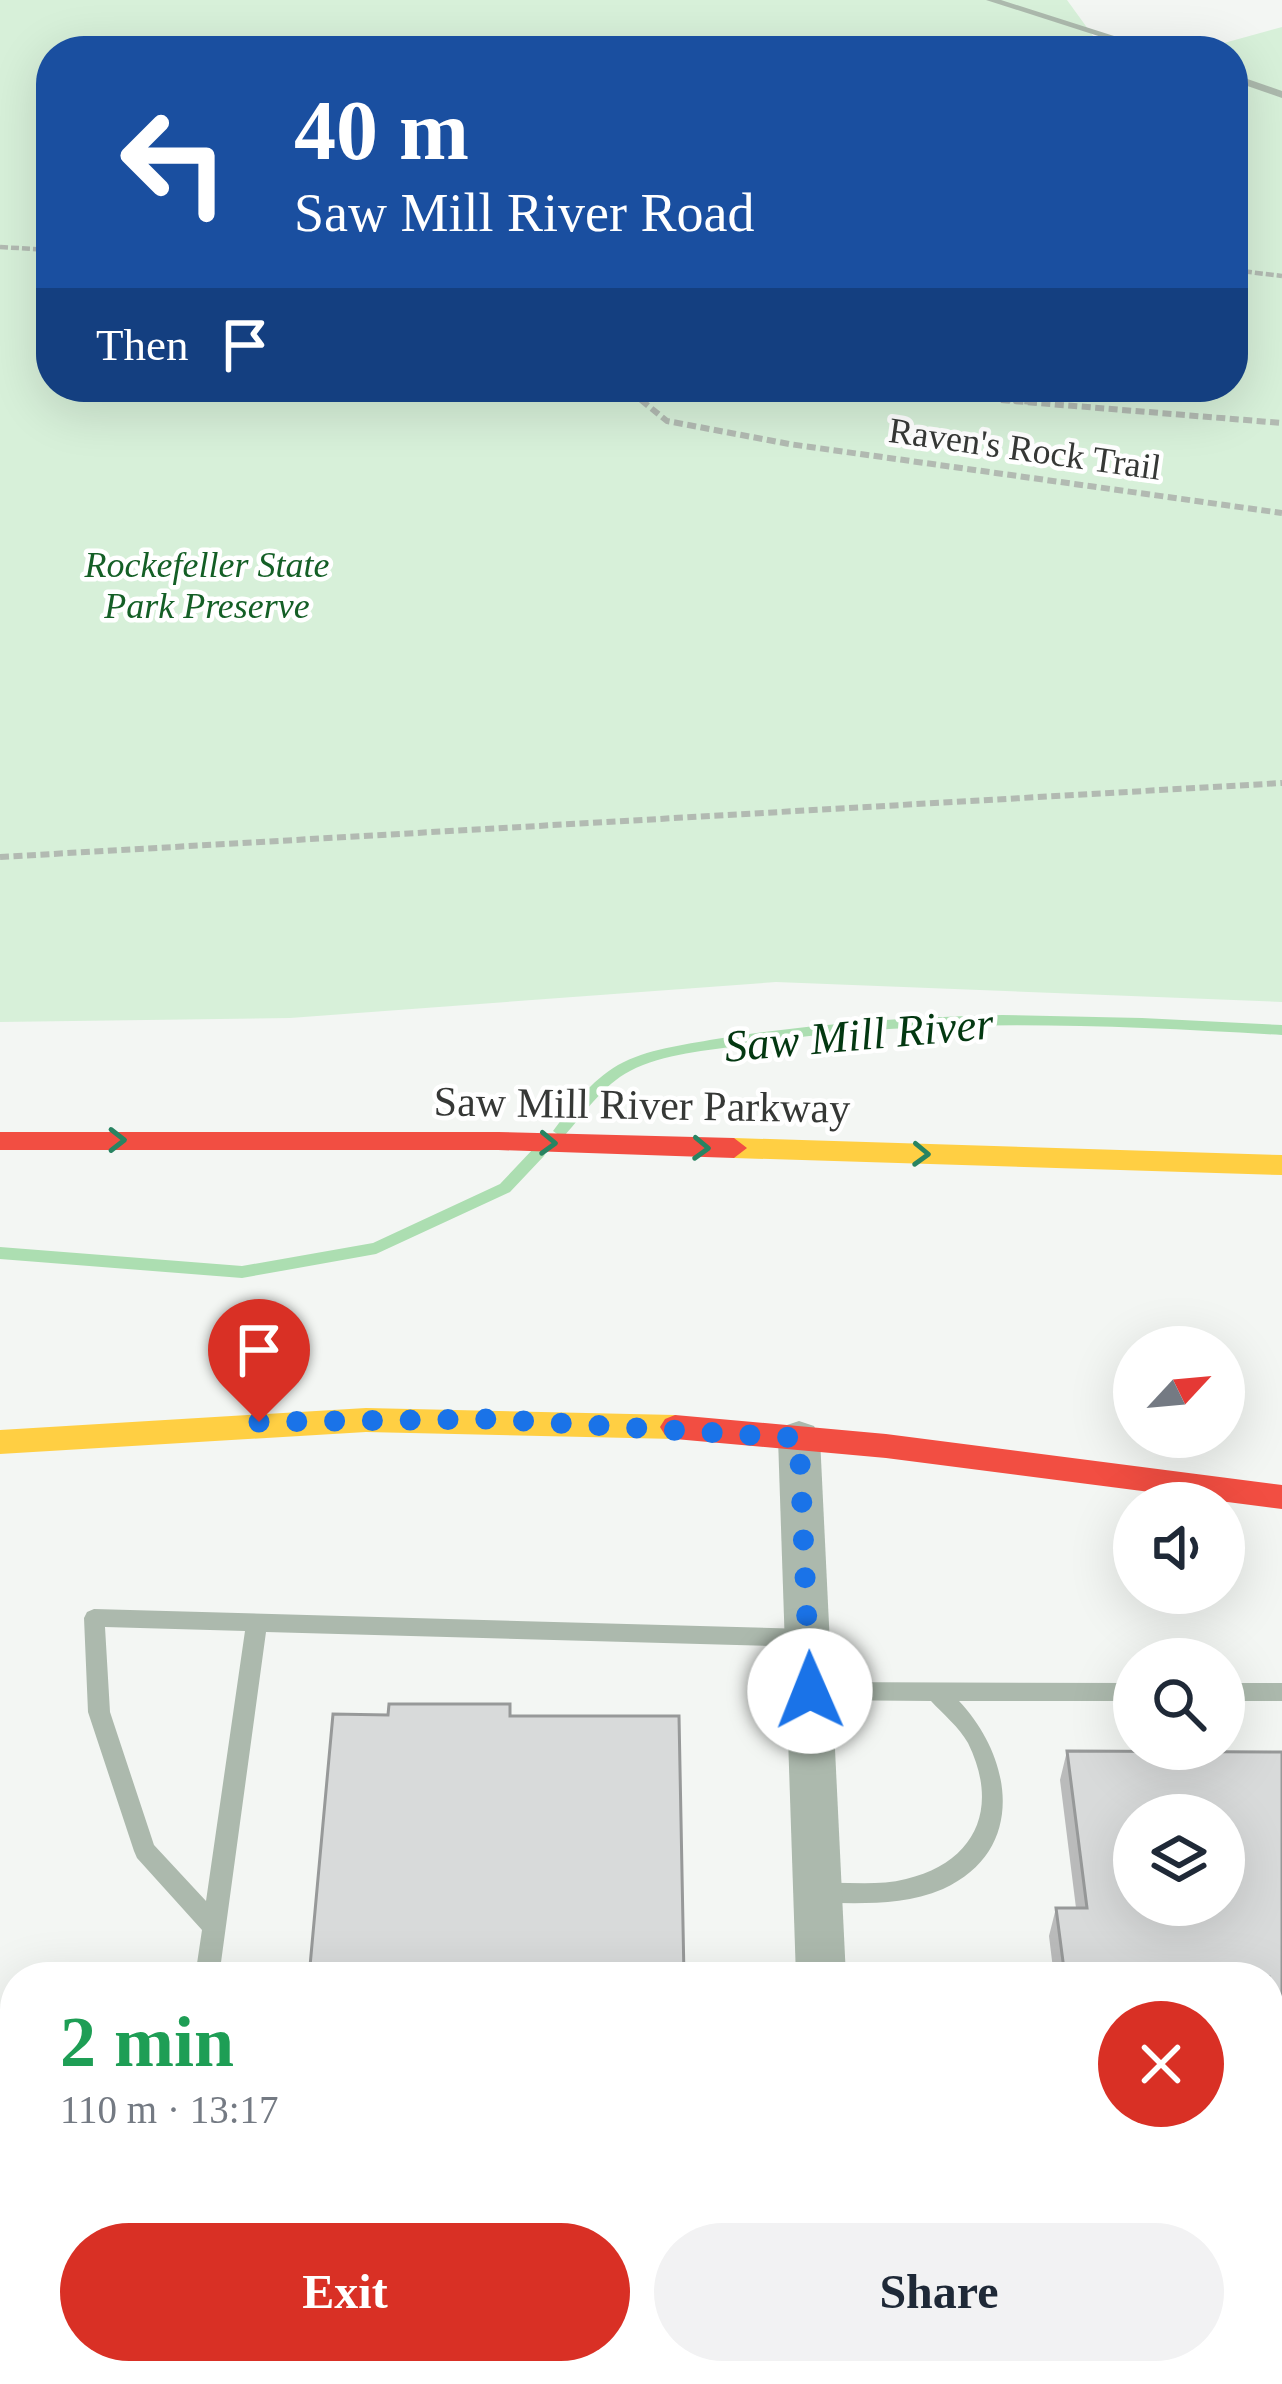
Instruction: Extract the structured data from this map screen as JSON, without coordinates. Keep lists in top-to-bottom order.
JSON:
{
  "streets": {
    "main road": ["Saw Mill River Parkway"],
    "path": ["Raven's Rock Trail"]
  },
  "one_way": ["Saw Mill River Parkway"],
  "water": ["Saw Mill River"],
  "parks": ["Rockefeller State Park Preserve"],
  "north": "top right",
  "page": {
    "turn": ["40 m", "Saw Mill River Road"],
    "then": "Then",
    "heading": ["2 min", "110 m · 13:17"],
    "buttons": ["Exit", "Share"]
  }
}
